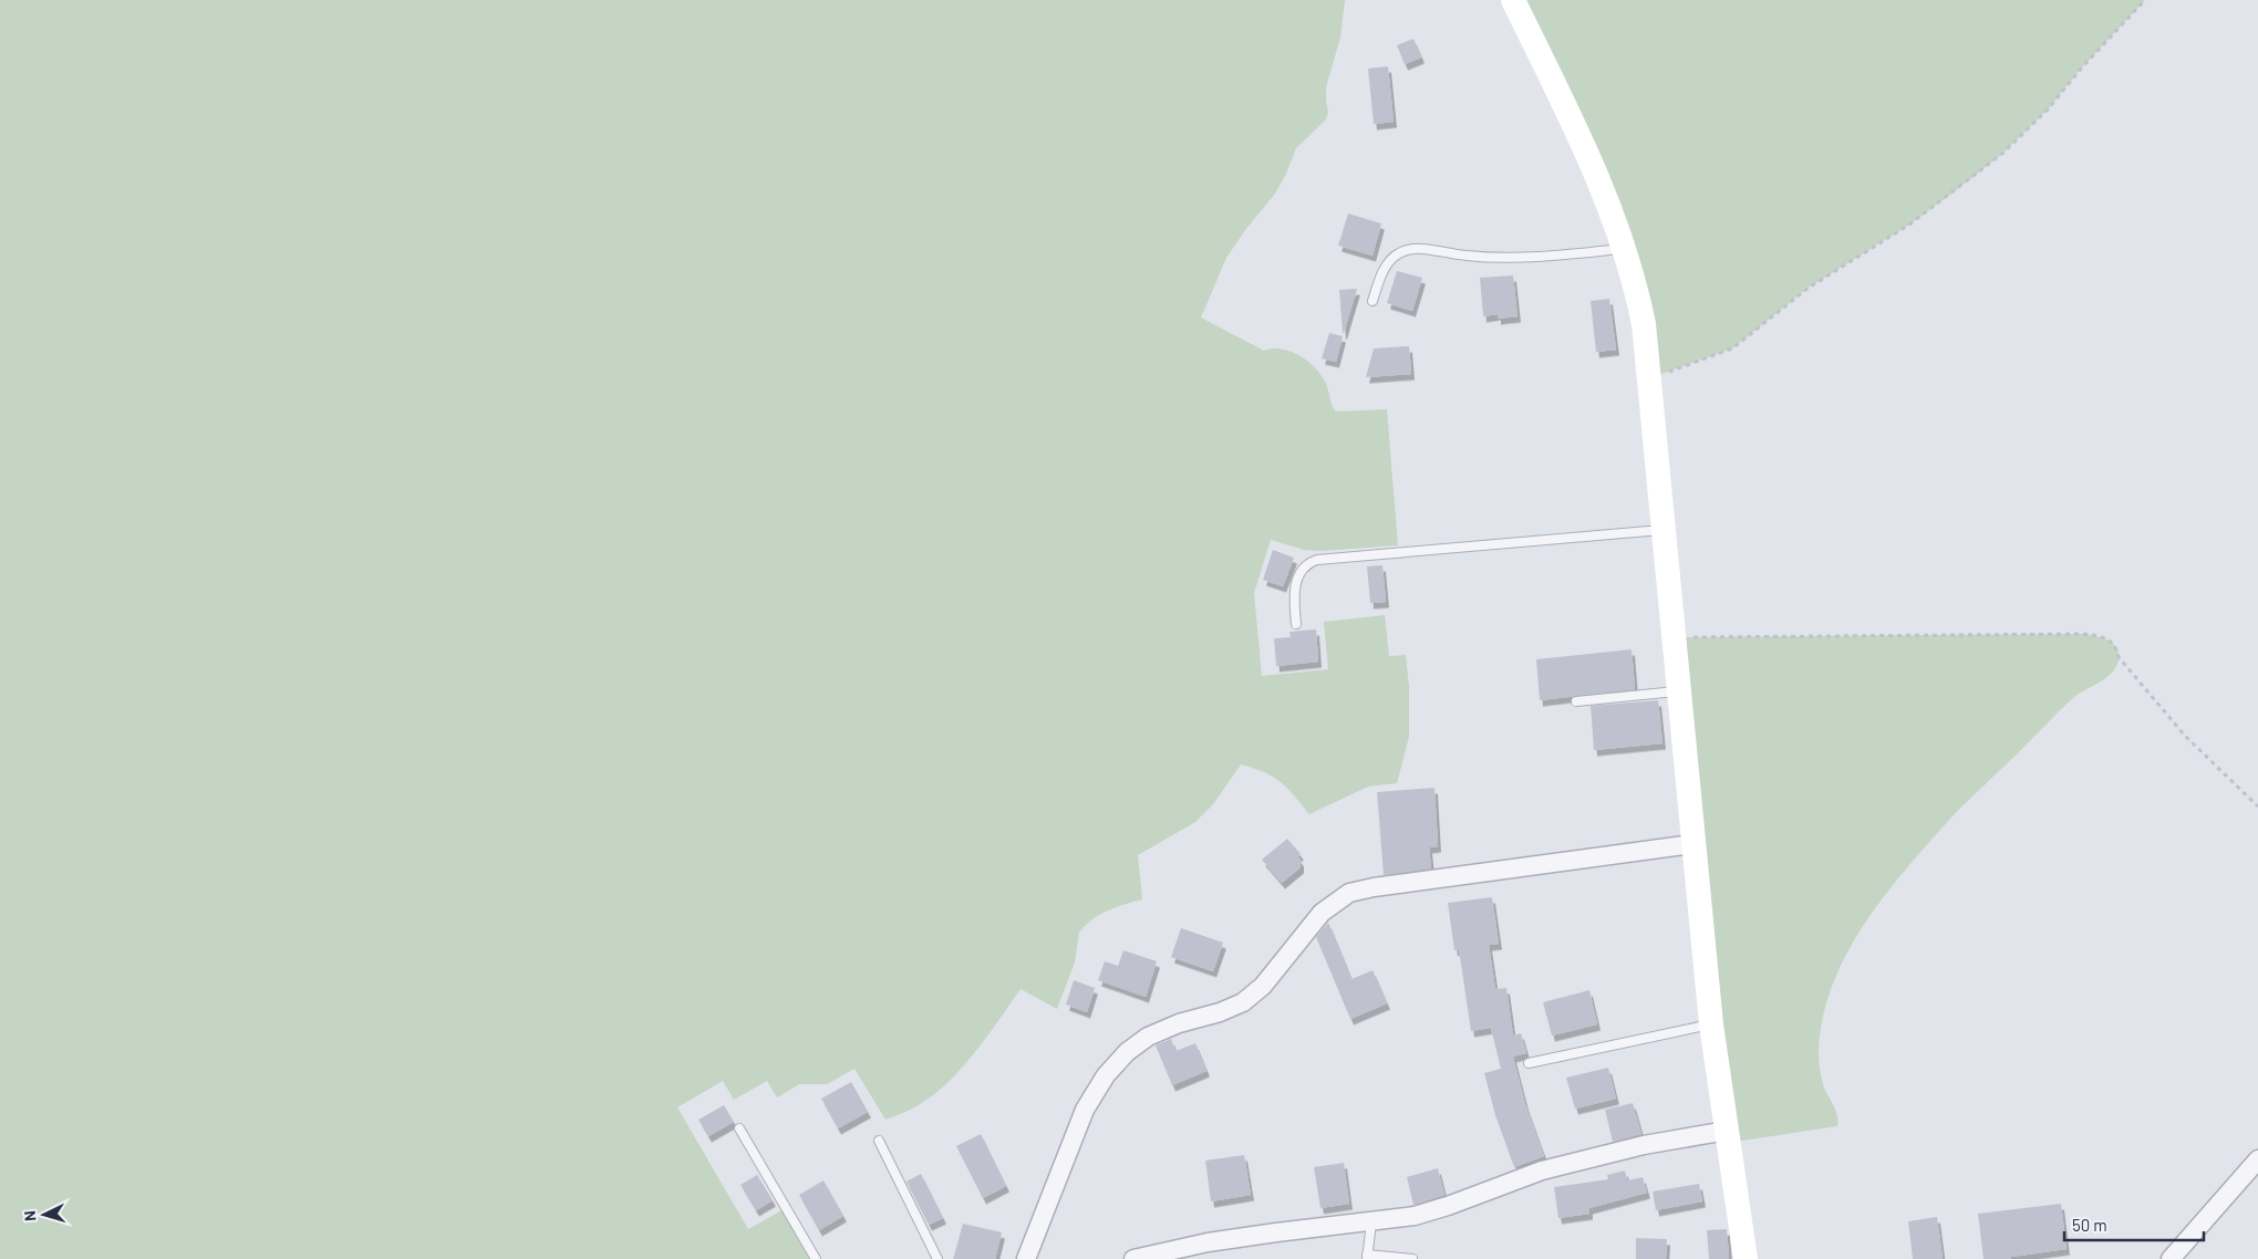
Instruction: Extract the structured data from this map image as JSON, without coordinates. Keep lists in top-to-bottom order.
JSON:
{
  "scale_bar": "50 m",
  "north": "left"
}
